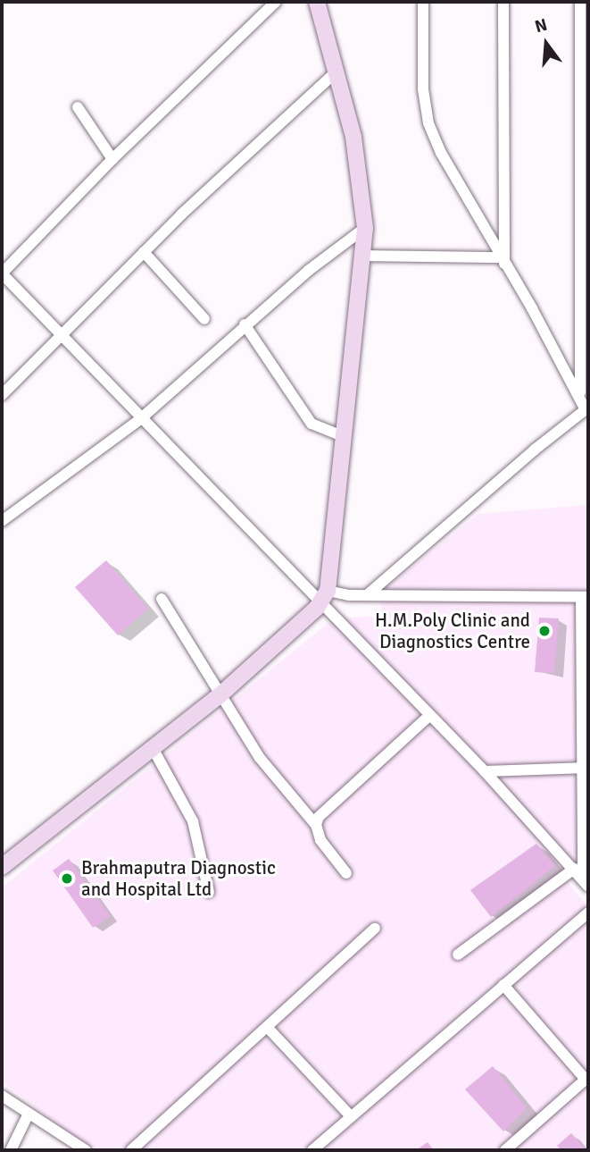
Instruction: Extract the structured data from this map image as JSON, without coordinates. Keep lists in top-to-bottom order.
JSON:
{
  "places": ["H.M.Poly Clinic and Diagnostics Centre", "Brahmaputra Diagnostic and Hospital Ltd"],
  "north": "top"
}
